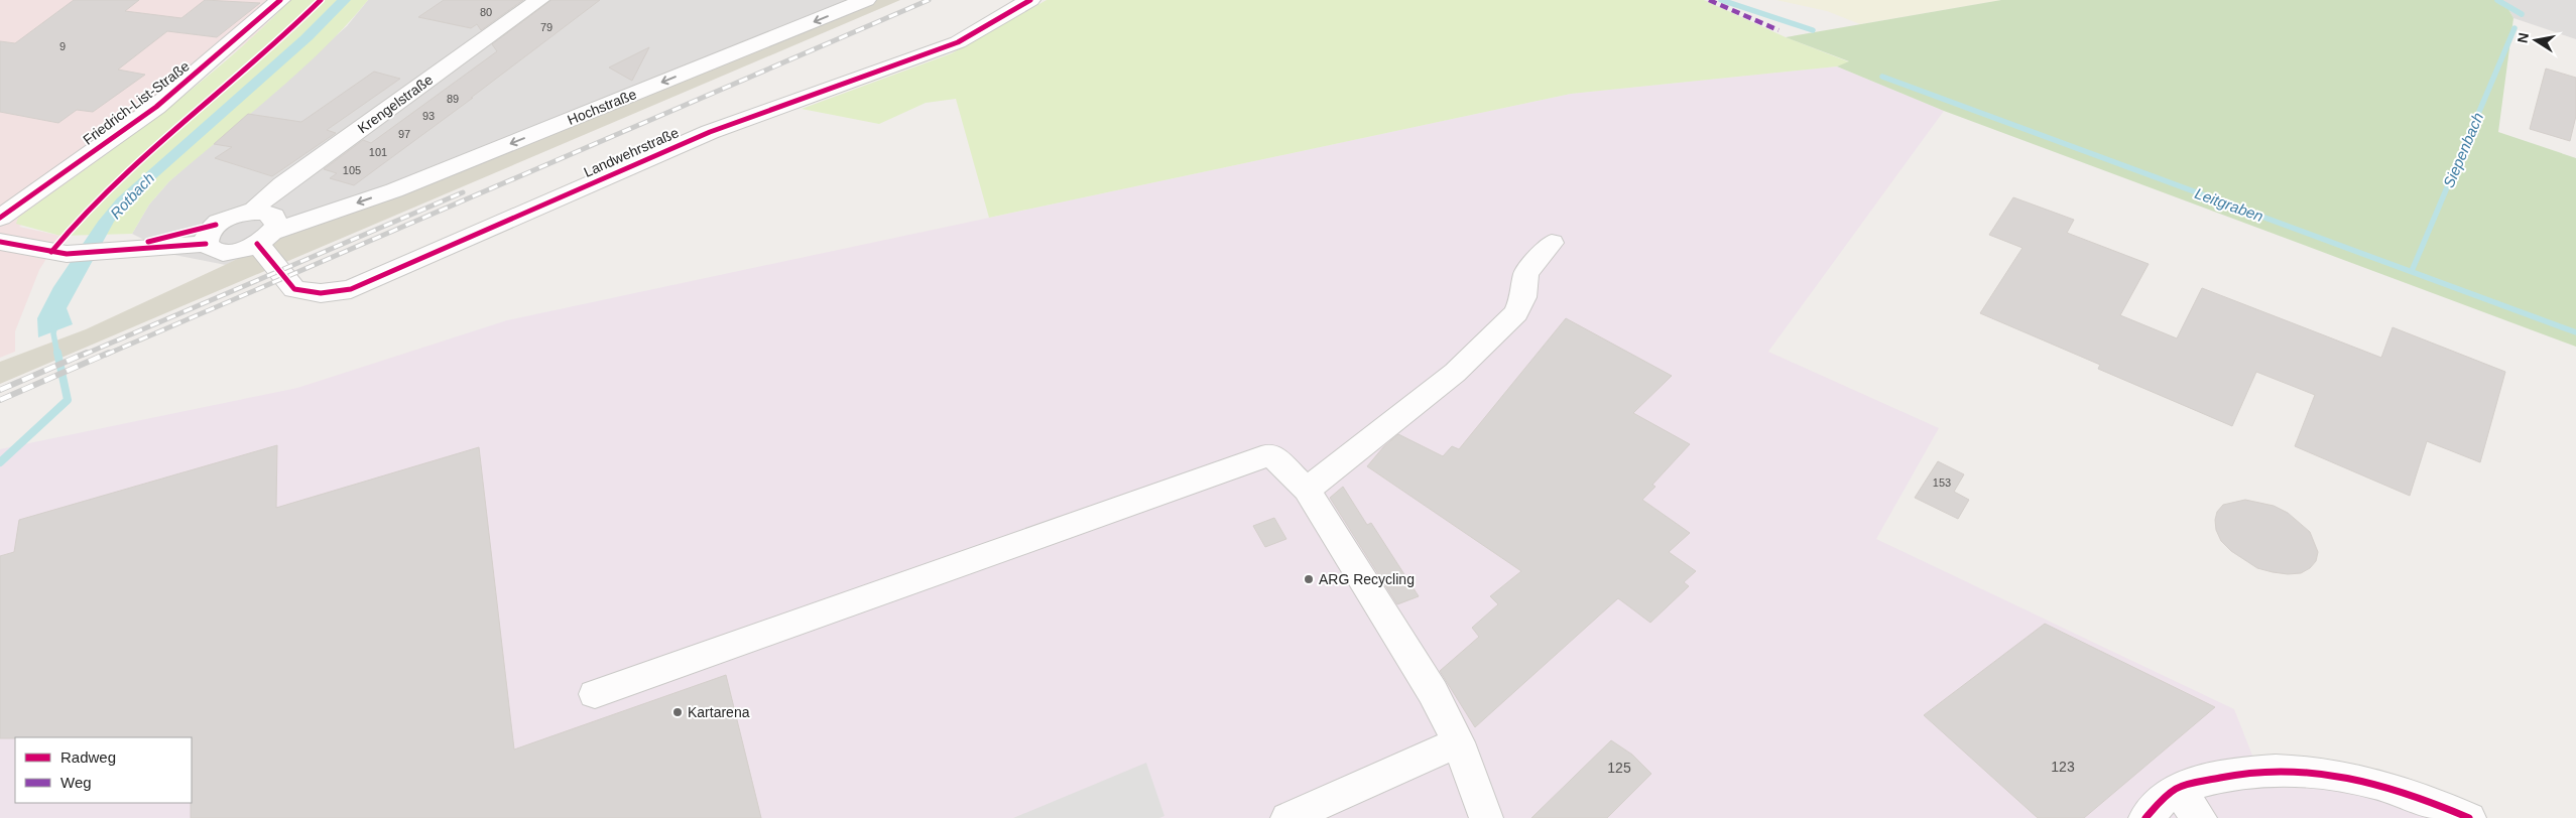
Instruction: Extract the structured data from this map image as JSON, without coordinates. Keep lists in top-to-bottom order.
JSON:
{
  "streets": {
    "street": [
      "Friedrich-List-Straße",
      "Krengelstraße",
      "Hochstraße",
      "Landwehrstraße"
    ]
  },
  "crossings": [
    ["Krengelstraße", "Hochstraße"],
    ["Krengelstraße", "Landwehrstraße"],
    ["Hochstraße", "Landwehrstraße"]
  ],
  "one_way": ["Hochstraße"],
  "water": ["Siepenbach", "Rotbach", "Leitgraben"],
  "places": ["ARG Recycling", "Kartarena"],
  "house_numbers": [
    "80",
    "79",
    "9",
    "89",
    "93",
    "97",
    "101",
    "105",
    "153",
    "123",
    "125"
  ],
  "legend": ["Radweg", "Weg"],
  "north": "left"
}
